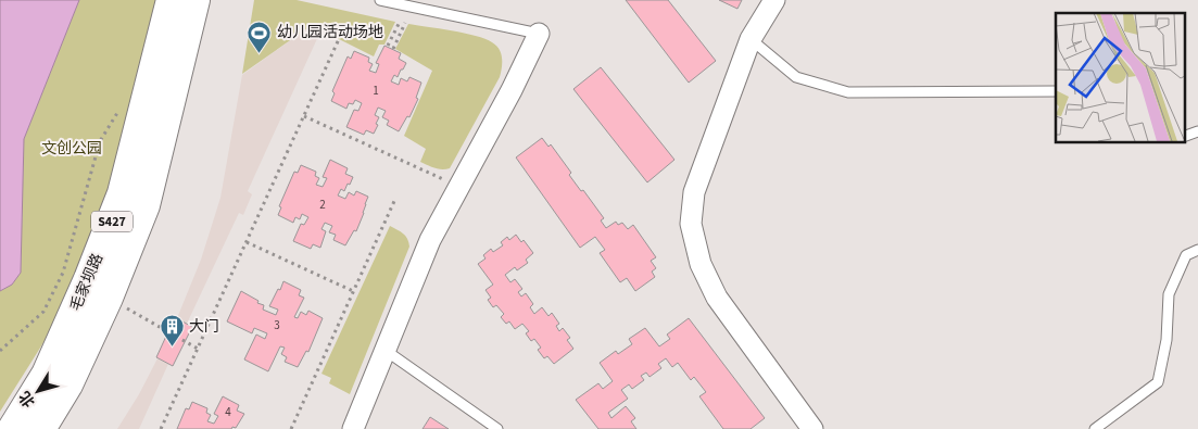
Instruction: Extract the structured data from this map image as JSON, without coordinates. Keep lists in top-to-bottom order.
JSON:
{
  "streets": {
    "main road": ["S427", "毛家坝路"]
  },
  "parks": ["文创公园"],
  "places": {
    "sports": ["幼儿园活动场地"],
    "building": ["大门"]
  },
  "house_numbers": [
    "1",
    "2",
    "3",
    "4"
  ],
  "north": "bottom left"
}
